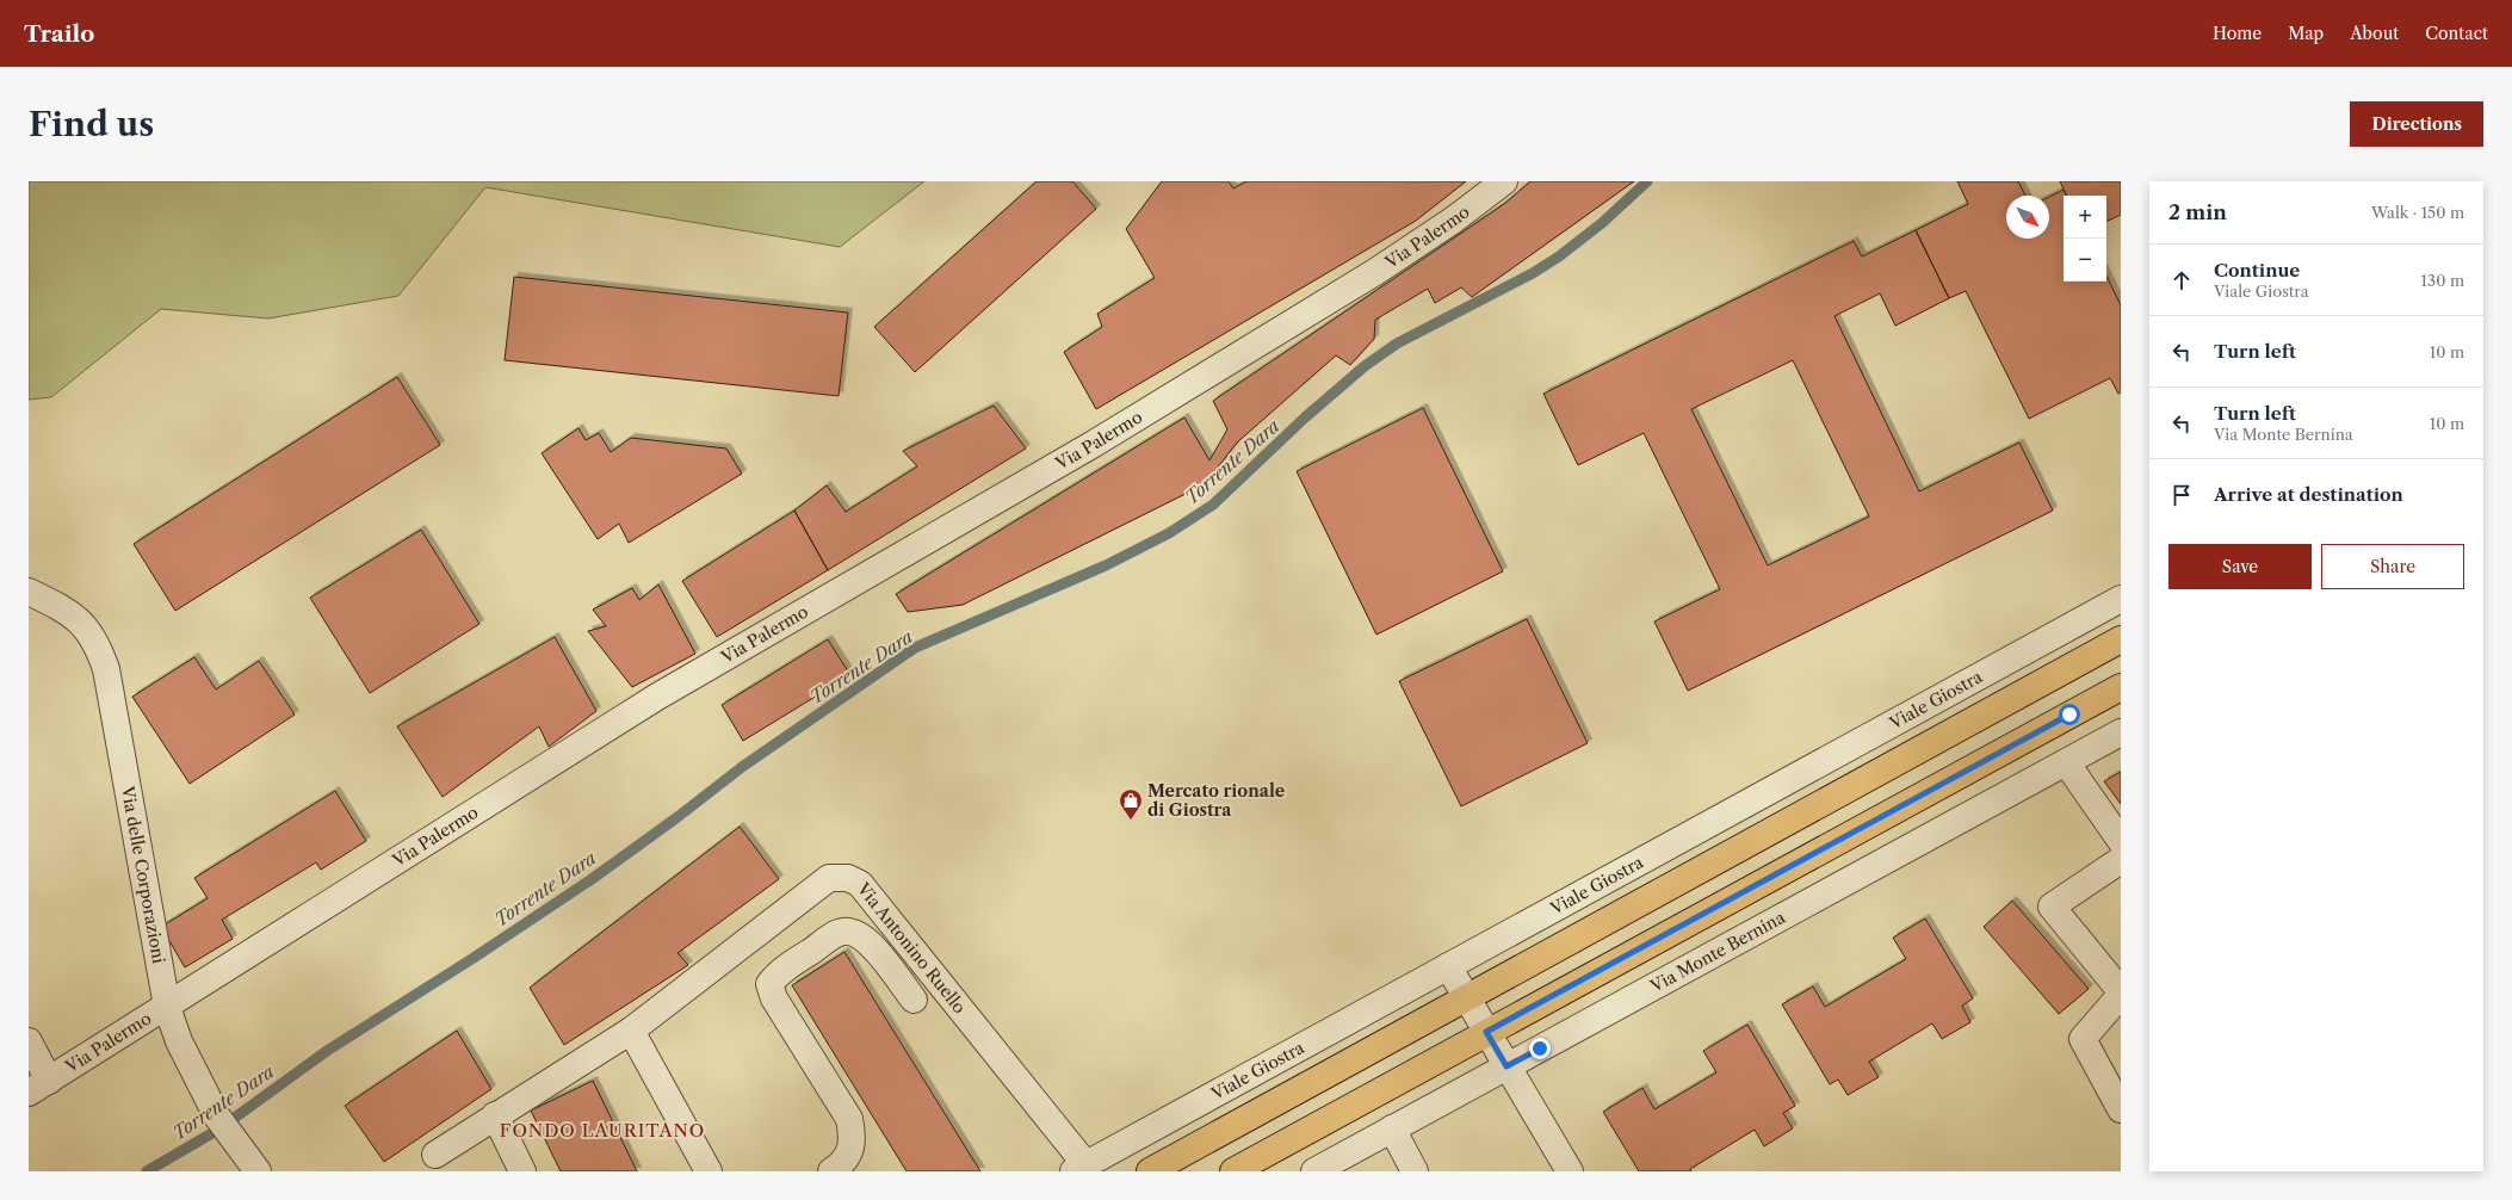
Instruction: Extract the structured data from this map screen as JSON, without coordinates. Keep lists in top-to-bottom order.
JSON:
{
  "streets": {
    "main road": ["Viale Giostra"],
    "street": [
      "Via Palermo",
      "Via delle Corporazioni",
      "Via Antonino Ruello",
      "Via Monte Bernina"
    ]
  },
  "crossings": [
    ["Via Palermo", "Via delle Corporazioni"],
    ["Viale Giostra", "Via Antonino Ruello"]
  ],
  "districts": ["FONDO LAURITANO"],
  "water": ["Torrente Dara"],
  "places": {
    "shop": ["Mercato rionale di Giostra"]
  },
  "north": "bottom right",
  "page": {
    "header": "Trailo",
    "nav": [
      "Home",
      "Map",
      "About",
      "Contact"
    ],
    "buttons": [
      "Directions",
      ["Save", "Share"]
    ],
    "title": "Find us",
    "heading": ["2 min", "Walk · 150 m"],
    "map_buttons": ["+", "−"],
    "list": [
      ["Continue", "Viale Giostra", "130 m"],
      ["Turn left", "10 m"],
      ["Turn left", "Via Monte Bernina", "10 m"],
      "Arrive at destination"
    ]
  }
}
